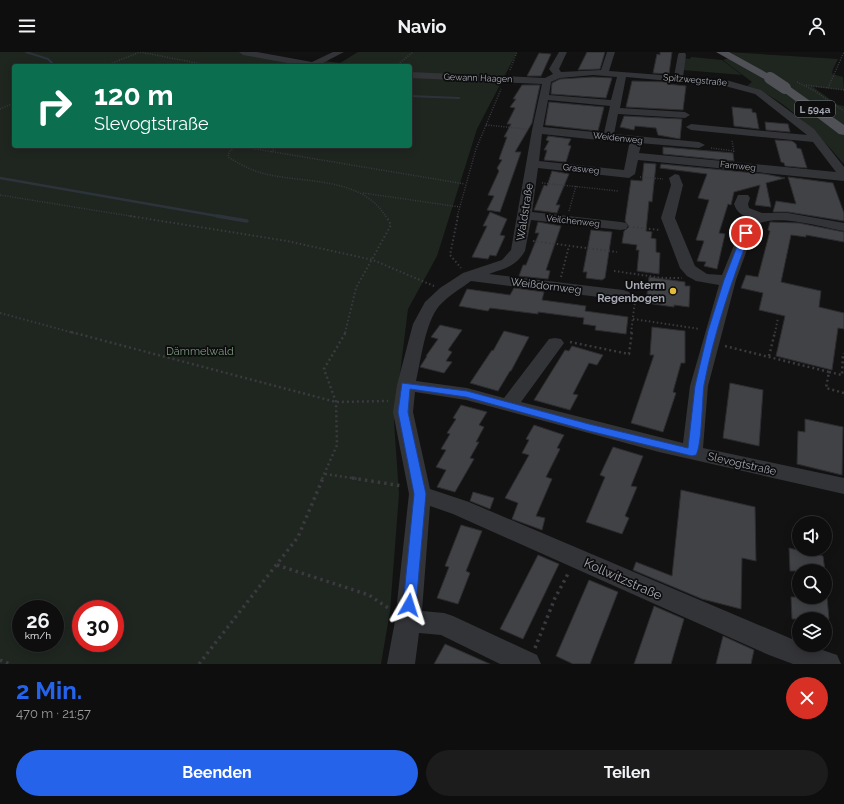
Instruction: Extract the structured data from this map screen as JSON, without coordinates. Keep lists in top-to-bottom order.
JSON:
{
  "streets": {
    "main road": ["L 594a"],
    "street": [
      "Gewann Haagen",
      "Spitzwegstraße",
      "Weidenweg",
      "Farnweg",
      "Grasweg",
      "Waldstraße",
      "Veilchenweg",
      "Weißdornweg",
      "Slevogtstraße",
      "Kollwitzstraße"
    ]
  },
  "crossings": [
    ["Gewann Haagen", "Waldstraße"],
    ["Spitzwegstraße", "Farnweg"],
    ["Weidenweg", "Waldstraße"],
    ["Grasweg", "Waldstraße"],
    ["Waldstraße", "Veilchenweg"],
    ["Waldstraße", "Weißdornweg"],
    ["Waldstraße", "Slevogtstraße"],
    ["Waldstraße", "Kollwitzstraße"]
  ],
  "parks": ["Dämmelwald"],
  "places": ["Unterm Regenbogen"],
  "page": {
    "header": "Navio",
    "turn": ["120 m", "Slevogtstraße"],
    "speed": "26 km/h",
    "limit": "30",
    "heading": ["2 Min.", "470 m · 21:57"],
    "buttons": ["Beenden", "Teilen"]
  }
}
